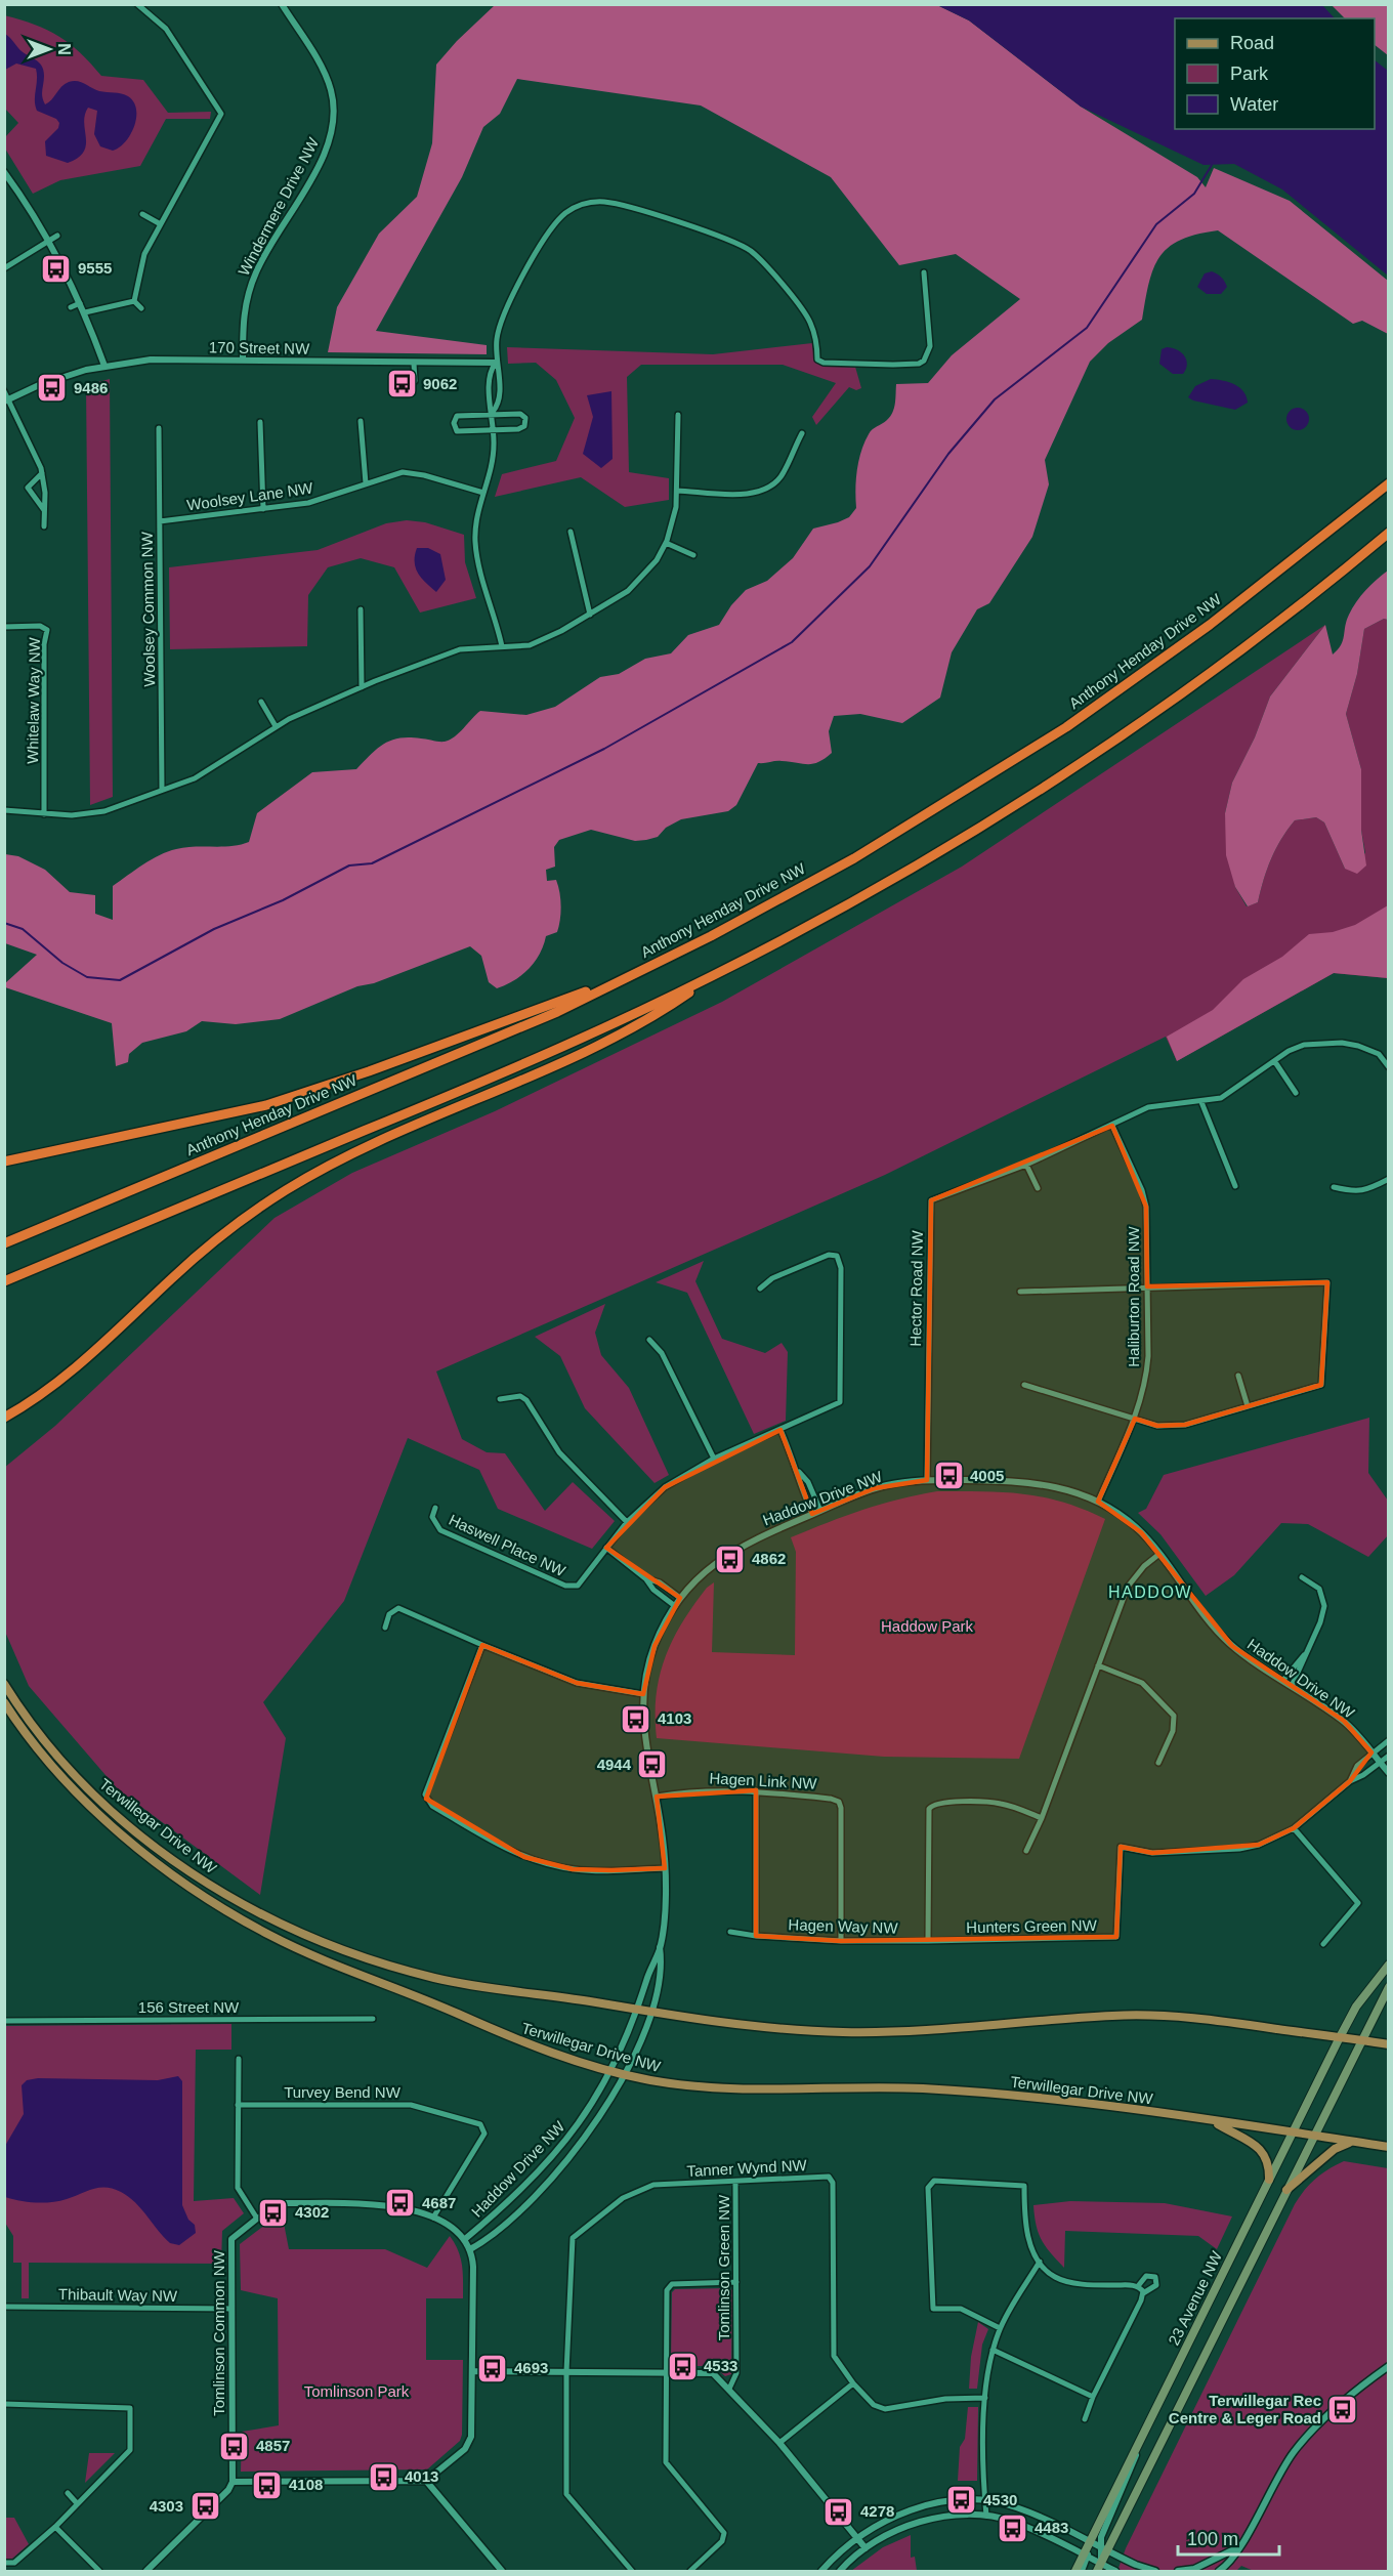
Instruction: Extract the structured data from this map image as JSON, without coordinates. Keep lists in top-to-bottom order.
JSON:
{
  "streets": {
    "highway": ["Anthony Henday Drive NW"],
    "main road": ["Terwillegar Drive NW", "23 Avenue NW"],
    "street": [
      "Windermere Drive NW",
      "170 Street NW",
      "Woolsey Lane NW",
      "Woolsey Common NW",
      "Whitelaw Way NW",
      "Hector Road NW",
      "Haliburton Road NW",
      "Haddow Drive NW",
      "Haswell Place NW",
      "Hagen Link NW",
      "Hagen Way NW",
      "Hunters Green NW",
      "156 Street NW",
      "Turvey Bend NW",
      "Tanner Wynd NW",
      "Tomlinson Green NW",
      "Thibault Way NW",
      "Tomlinson Common NW"
    ]
  },
  "crossings": [
    ["Windermere Drive NW", "170 Street NW"],
    ["Woolsey Lane NW", "Woolsey Common NW"],
    ["Hector Road NW", "Haliburton Road NW"],
    ["Hector Road NW", "Haddow Drive NW"],
    ["Haliburton Road NW", "Haddow Drive NW"],
    ["Haddow Drive NW", "Hagen Link NW"],
    ["Haddow Drive NW", "Terwillegar Drive NW"],
    ["Haddow Drive NW", "Hunters Green NW"],
    ["Haddow Drive NW", "Tomlinson Common NW"],
    ["Hagen Link NW", "Hagen Way NW"],
    ["Terwillegar Drive NW", "23 Avenue NW"],
    ["Hagen Way NW", "Hunters Green NW"],
    ["Turvey Bend NW", "Tomlinson Common NW"],
    ["Tanner Wynd NW", "Tomlinson Green NW"],
    ["Thibault Way NW", "Tomlinson Common NW"]
  ],
  "districts": ["HADDOW"],
  "parks": ["Haddow Park", "Tomlinson Park"],
  "places": {
    "bus stop": [
      "9555",
      "9062",
      "9486",
      "4005",
      "4862",
      "4103",
      "4944",
      "4687",
      "4302",
      "4533",
      "4693",
      "Terwillegar Rec Centre & Leger Road",
      "4857",
      "4013",
      "4108",
      "4530",
      "4303",
      "4278",
      "4483"
    ]
  },
  "legend": ["Road", "Park", "Water"],
  "scale_bar": "100 m",
  "north": "right"
}
